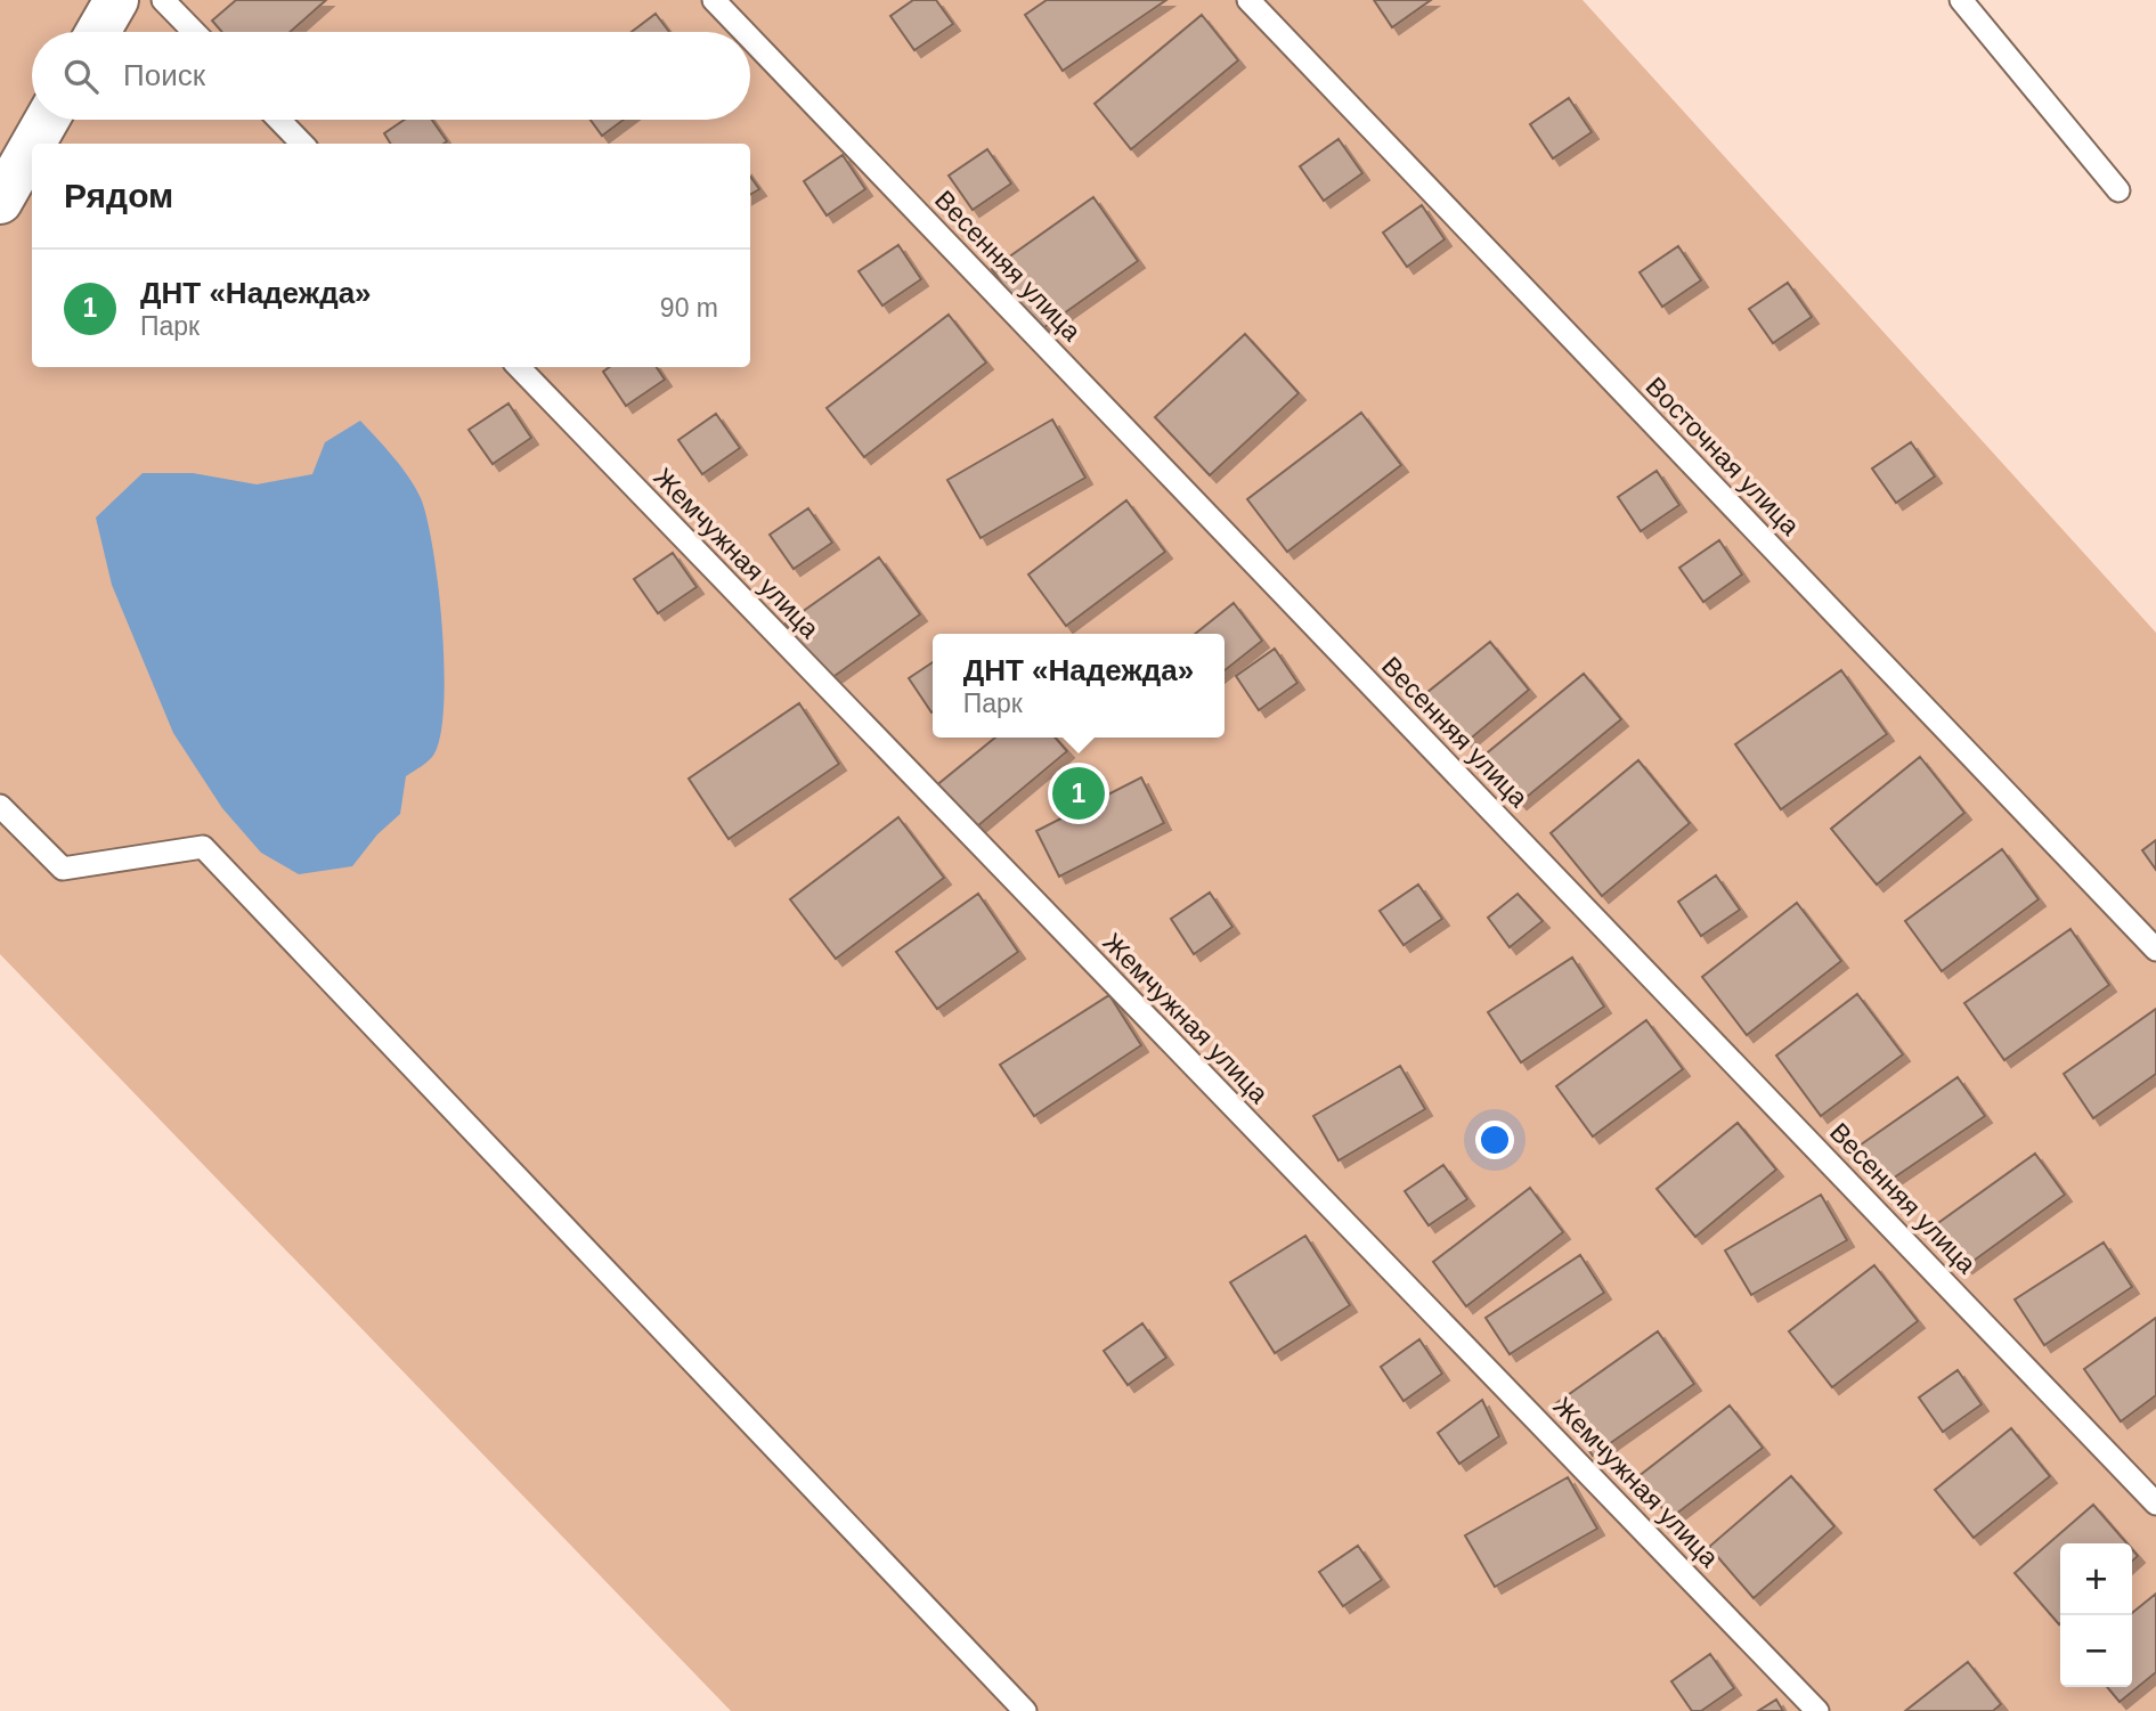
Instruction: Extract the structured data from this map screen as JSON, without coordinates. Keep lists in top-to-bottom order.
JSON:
{
  "streets": {
    "lane": ["Весенняя улица", "Восточная улица", "Жемчужная улица"]
  },
  "page": {
    "search": "Поиск",
    "heading": "Рядом",
    "list": [
      {
        "mark": "1",
        "name": "ДНТ «Надежда»",
        "note": "Парк",
        "value": "90 m"
      }
    ],
    "popup": ["ДНТ «Надежда»", "Парк"],
    "pins": "1",
    "map_buttons": ["+", "−"]
  }
}
